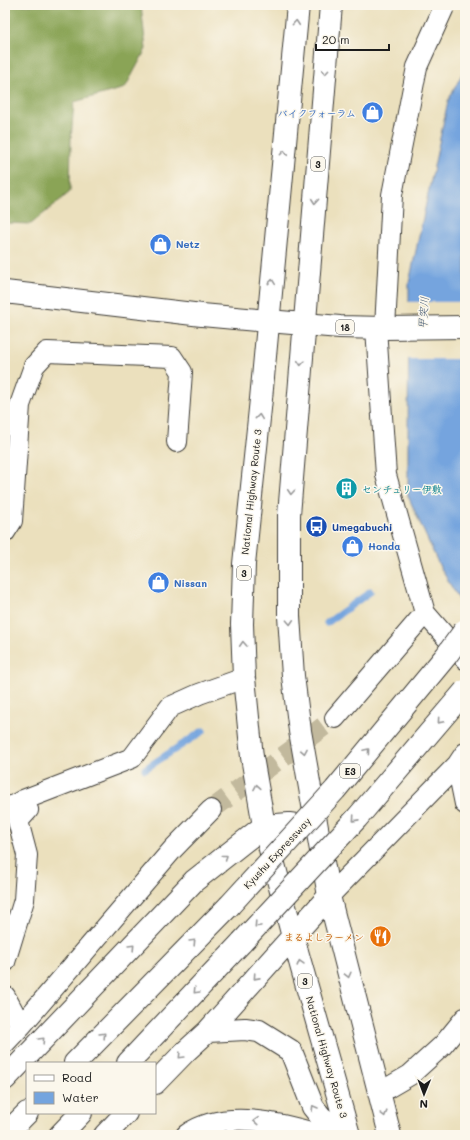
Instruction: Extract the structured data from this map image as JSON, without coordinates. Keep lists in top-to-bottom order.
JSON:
{
  "streets": {
    "main road": [
      "3",
      "18",
      "National Highway Route 3",
      "E3",
      "Kyushu Expressway"
    ]
  },
  "crossings": [
    ["3", "18"],
    ["18", "National Highway Route 3"]
  ],
  "water": ["甲突川"],
  "places": {
    "shop": [
      "バイクフォーラム",
      "Netz",
      "Honda",
      "Nissan"
    ],
    "building": ["センチュリー伊敷"],
    "bus stop": ["Umegabuchi"],
    "restaurant": ["まるよしラーメン"]
  },
  "legend": ["Road", "Water"],
  "scale_bar": "20 m",
  "north": "bottom"
}
